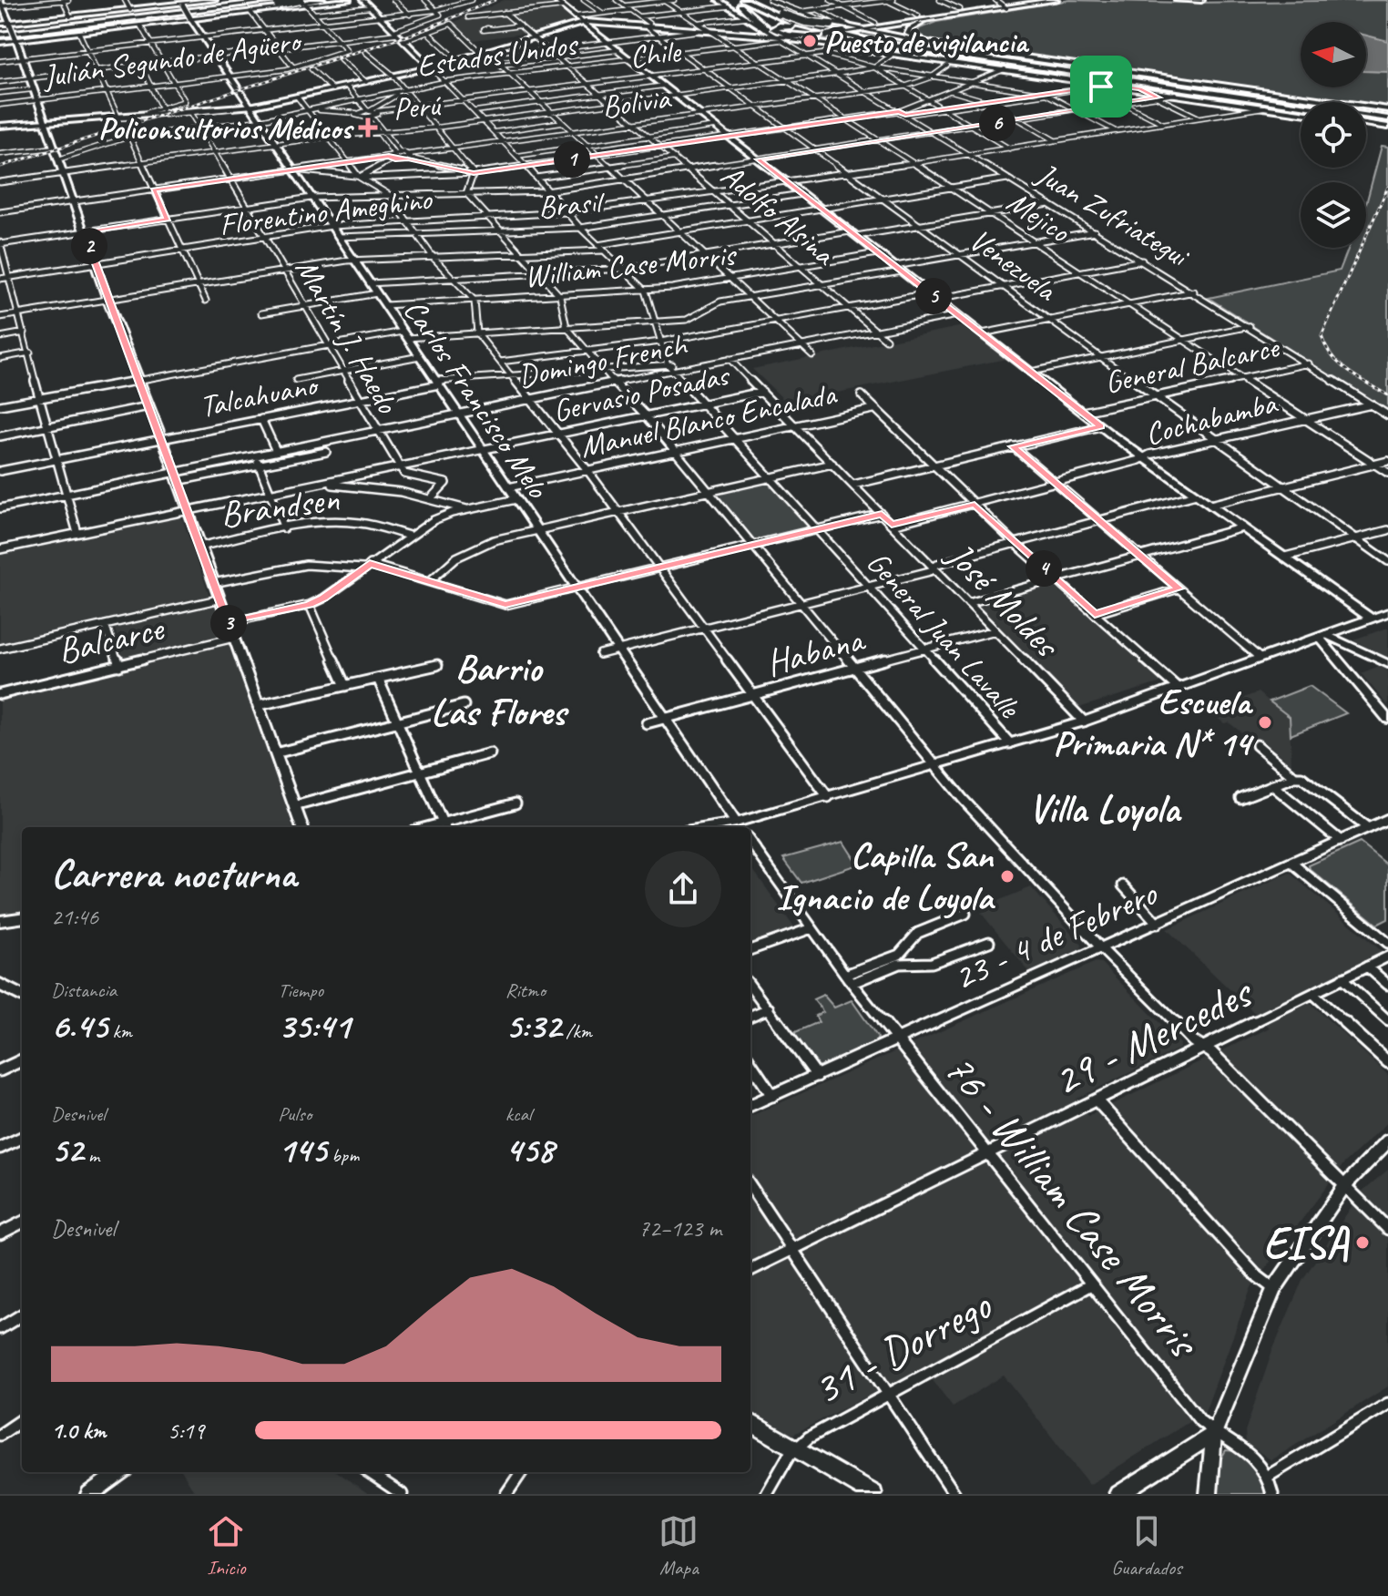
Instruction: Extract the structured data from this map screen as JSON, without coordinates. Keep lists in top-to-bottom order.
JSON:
{
  "streets": {
    "street": [
      "Chile",
      "Estados Unidos",
      "Julián Segundo de Agüero",
      "Bolivia",
      "Perú",
      "Brasil",
      "Florentino Ameghino",
      "Adolfo Alsina",
      "Juan Zufriategui",
      "Mejico",
      "Venezuela",
      "William Case Morris",
      "Martín J. Haedo",
      "Domingo French",
      "General Balcarce",
      "Gervasio Posadas",
      "Talcahuano",
      "Carlos Francisco Melo",
      "Cochabamba",
      "Manuel Blanco Encalada",
      "Brandsen",
      "José Moldes",
      "General Juan Lavalle",
      "Balcarce",
      "Habana",
      "23 - 4 de Febrero",
      "29 - Mercedes",
      "76 - William Case Morris",
      "31 - Dorrego"
    ]
  },
  "crossings": [
    ["Chile", "Adolfo Alsina"],
    ["Chile", "Juan Zufriategui"],
    ["Chile", "Mejico"],
    ["Chile", "Venezuela"],
    ["Estados Unidos", "Adolfo Alsina"],
    ["Estados Unidos", "Mejico"],
    ["Estados Unidos", "Venezuela"],
    ["Estados Unidos", "Martín J. Haedo"],
    ["Estados Unidos", "Carlos Francisco Melo"],
    ["Julián Segundo de Agüero", "Carlos Francisco Melo"],
    ["Bolivia", "Adolfo Alsina"],
    ["Bolivia", "Juan Zufriategui"],
    ["Bolivia", "Mejico"],
    ["Bolivia", "Venezuela"],
    ["Perú", "Adolfo Alsina"],
    ["Perú", "Juan Zufriategui"],
    ["Perú", "Mejico"],
    ["Perú", "Venezuela"],
    ["Perú", "Martín J. Haedo"],
    ["Perú", "Carlos Francisco Melo"],
    ["Brasil", "Adolfo Alsina"],
    ["Brasil", "Carlos Francisco Melo"],
    ["Florentino Ameghino", "Adolfo Alsina"],
    ["Florentino Ameghino", "Martín J. Haedo"],
    ["Florentino Ameghino", "Carlos Francisco Melo"],
    ["Adolfo Alsina", "William Case Morris"],
    ["Adolfo Alsina", "Domingo French"],
    ["Juan Zufriategui", "General Balcarce"],
    ["Juan Zufriategui", "Cochabamba"],
    ["Mejico", "General Balcarce"],
    ["Mejico", "Cochabamba"],
    ["Venezuela", "General Balcarce"],
    ["Venezuela", "Cochabamba"],
    ["William Case Morris", "Carlos Francisco Melo"],
    ["William Case Morris", "General Juan Lavalle"],
    ["Martín J. Haedo", "Domingo French"],
    ["Martín J. Haedo", "Gervasio Posadas"],
    ["Martín J. Haedo", "Talcahuano"],
    ["Domingo French", "Talcahuano"],
    ["Domingo French", "Carlos Francisco Melo"],
    ["Domingo French", "José Moldes"],
    ["Domingo French", "General Juan Lavalle"],
    ["General Balcarce", "José Moldes"],
    ["Gervasio Posadas", "Carlos Francisco Melo"],
    ["Gervasio Posadas", "José Moldes"],
    ["Gervasio Posadas", "General Juan Lavalle"],
    ["Talcahuano", "Carlos Francisco Melo"],
    ["Talcahuano", "General Juan Lavalle"],
    ["Carlos Francisco Melo", "Manuel Blanco Encalada"],
    ["Carlos Francisco Melo", "Habana"],
    ["Cochabamba", "José Moldes"],
    ["Manuel Blanco Encalada", "José Moldes"],
    ["Manuel Blanco Encalada", "General Juan Lavalle"],
    ["José Moldes", "Habana"],
    ["General Juan Lavalle", "Habana"],
    ["23 - 4 de Febrero", "76 - William Case Morris"],
    ["29 - Mercedes", "76 - William Case Morris"],
    ["76 - William Case Morris", "31 - Dorrego"]
  ],
  "districts": ["Barrio Las Flores", "Villa Loyola"],
  "places": {
    "other": [
      "Puesto de vigilancia",
      "Escuela Primaria N* 14",
      "Capilla San Ignacio de Loyola",
      "EISA"
    ],
    "health": ["Policonsultorios Médicos"]
  },
  "north": "left",
  "page": {
    "pins": [
      "6",
      "1",
      "2",
      "5",
      "4",
      "3"
    ],
    "heading": ["Carrera nocturna", "21:46"],
    "stats": [
      ["Distancia", "6.45 km"],
      ["Tiempo", "35:41"],
      ["Ritmo", "5:32 /km"],
      ["Desnivel", "52 m"],
      ["Pulso", "145 bpm"],
      ["kcal", "458"]
    ],
    "chart": ["Desnivel", "72–123 m"],
    "list": [
      {
        "name": "1.0 km",
        "note": "5:19"
      }
    ],
    "tabs": ["Inicio", "Mapa", "Guardados"]
  }
}
